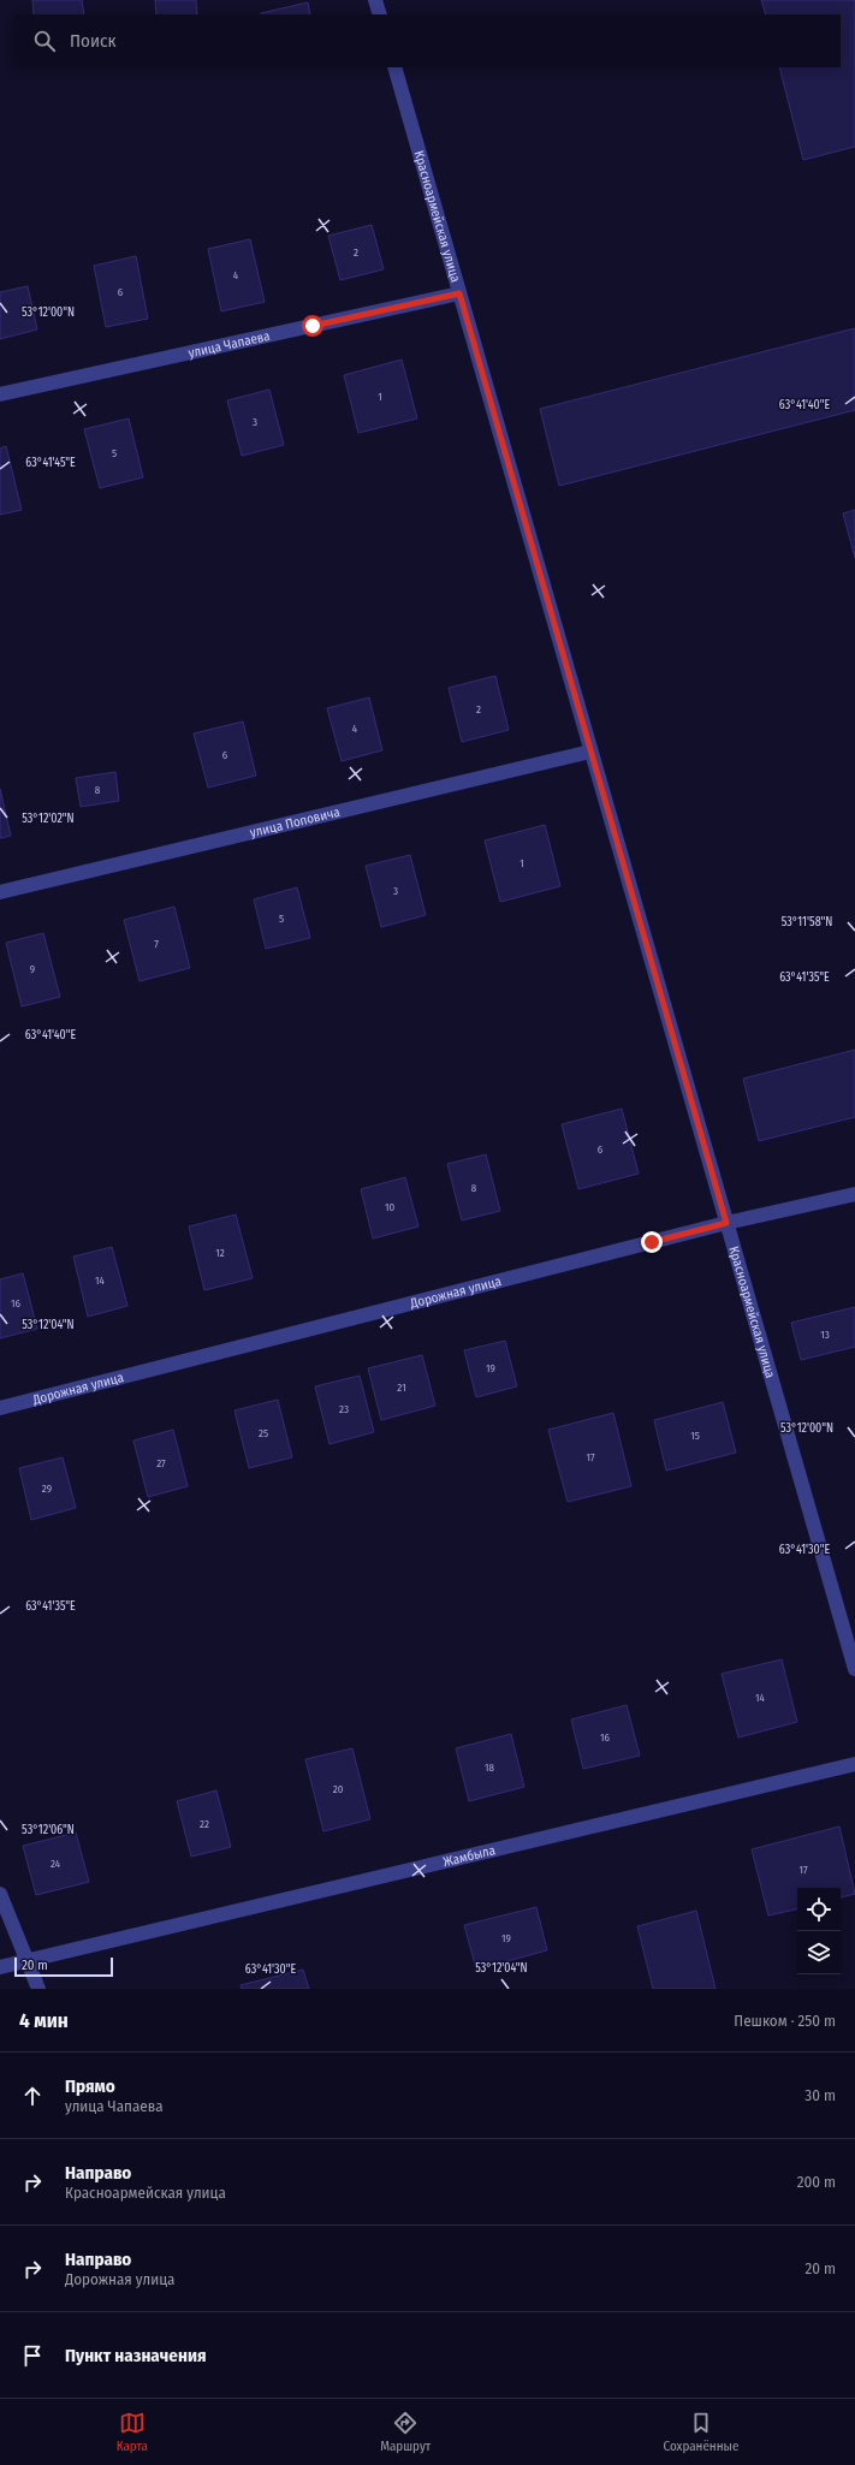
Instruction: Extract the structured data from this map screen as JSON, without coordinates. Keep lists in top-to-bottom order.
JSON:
{
  "streets": {
    "street": [
      "Красноармейская улица",
      "улица Чапаева",
      "улица Поповича",
      "Дорожная улица",
      "Жамбыла"
    ]
  },
  "crossings": [
    ["Красноармейская улица", "улица Чапаева"],
    ["Красноармейская улица", "улица Поповича"],
    ["Красноармейская улица", "Дорожная улица"]
  ],
  "house_numbers": [
    "2",
    "4",
    "6",
    "1",
    "3",
    "5",
    "2",
    "4",
    "6",
    "8",
    "1",
    "3",
    "5",
    "7",
    "9",
    "6",
    "8",
    "10",
    "12",
    "14",
    "16",
    "13",
    "19",
    "21",
    "23",
    "25",
    "15",
    "17",
    "27",
    "29",
    "14",
    "16",
    "18",
    "20",
    "22",
    "24",
    "17",
    "19"
  ],
  "scale_bar": "20 m",
  "page": {
    "search": "Поиск",
    "scale": "20 m",
    "heading": ["4 мин", "Пешком · 250 m"],
    "list": [
      ["Прямо", "улица Чапаева", "30 m"],
      ["Направо", "Красноармейская улица", "200 m"],
      ["Направо", "Дорожная улица", "20 m"],
      "Пункт назначения"
    ],
    "nav": ["Карта", "Маршрут", "Сохранённые"]
  },
  "coordinates": [
    "53°12'00\"N",
    "63°41'40\"E",
    "63°41'45\"E",
    "53°12'02\"N",
    "53°11'58\"N",
    "63°41'35\"E",
    "53°12'04\"N",
    "63°41'30\"E",
    "53°12'06\"N"
  ]
}
